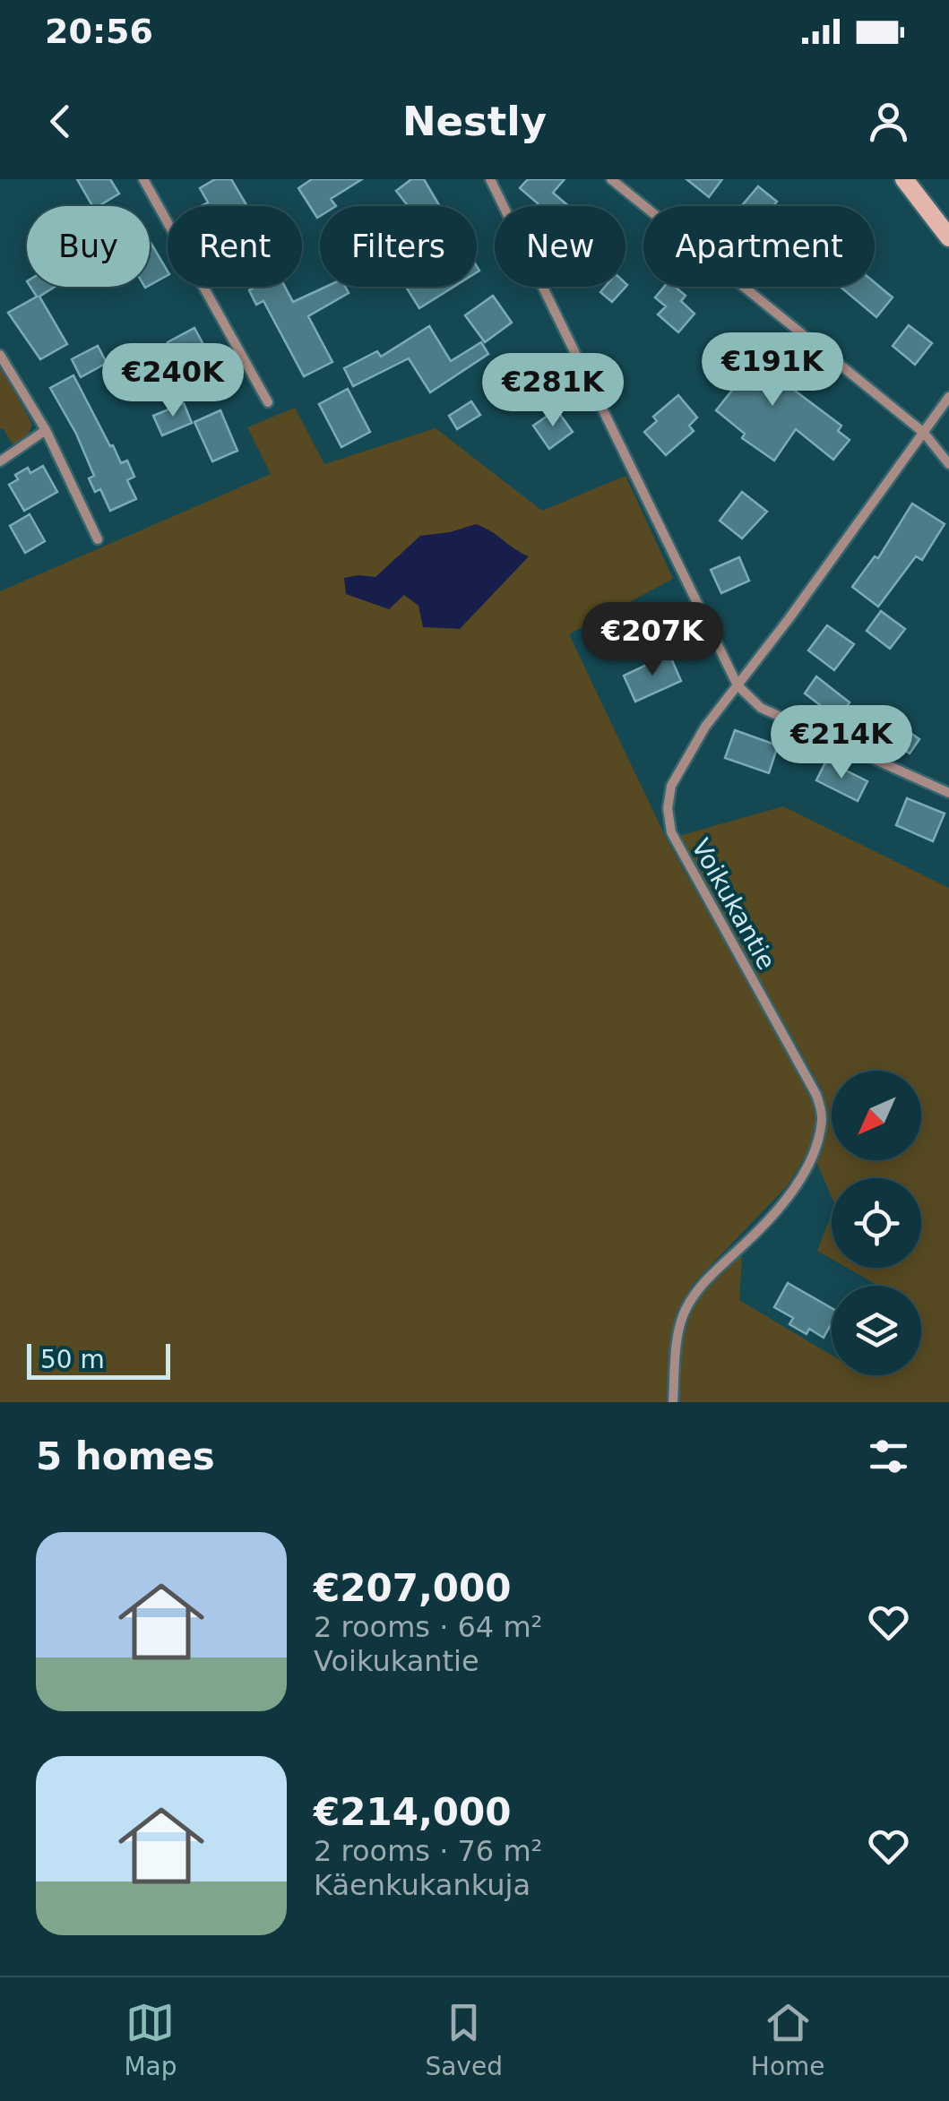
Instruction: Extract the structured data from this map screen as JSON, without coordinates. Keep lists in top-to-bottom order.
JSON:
{
  "streets": {
    "street": ["Voikukantie"]
  },
  "scale_bar": "50 m",
  "north": "bottom left",
  "page": {
    "status": "20:56",
    "header": "Nestly",
    "chip": [
      "Buy",
      "Rent",
      "Filters",
      "New",
      "Apartment"
    ],
    "price": [
      "€191K",
      "€240K",
      "€281K",
      "€207K",
      "€214K"
    ],
    "scale": "50 m",
    "heading": "5 homes",
    "list": [
      {
        "name": "€207,000",
        "note": "2 rooms · 64 m² · Voikukantie"
      },
      {
        "name": "€214,000",
        "note": "2 rooms · 76 m² · Käenkukankuja"
      }
    ],
    "tabs": ["Map", "Saved", "Home"]
  }
}
